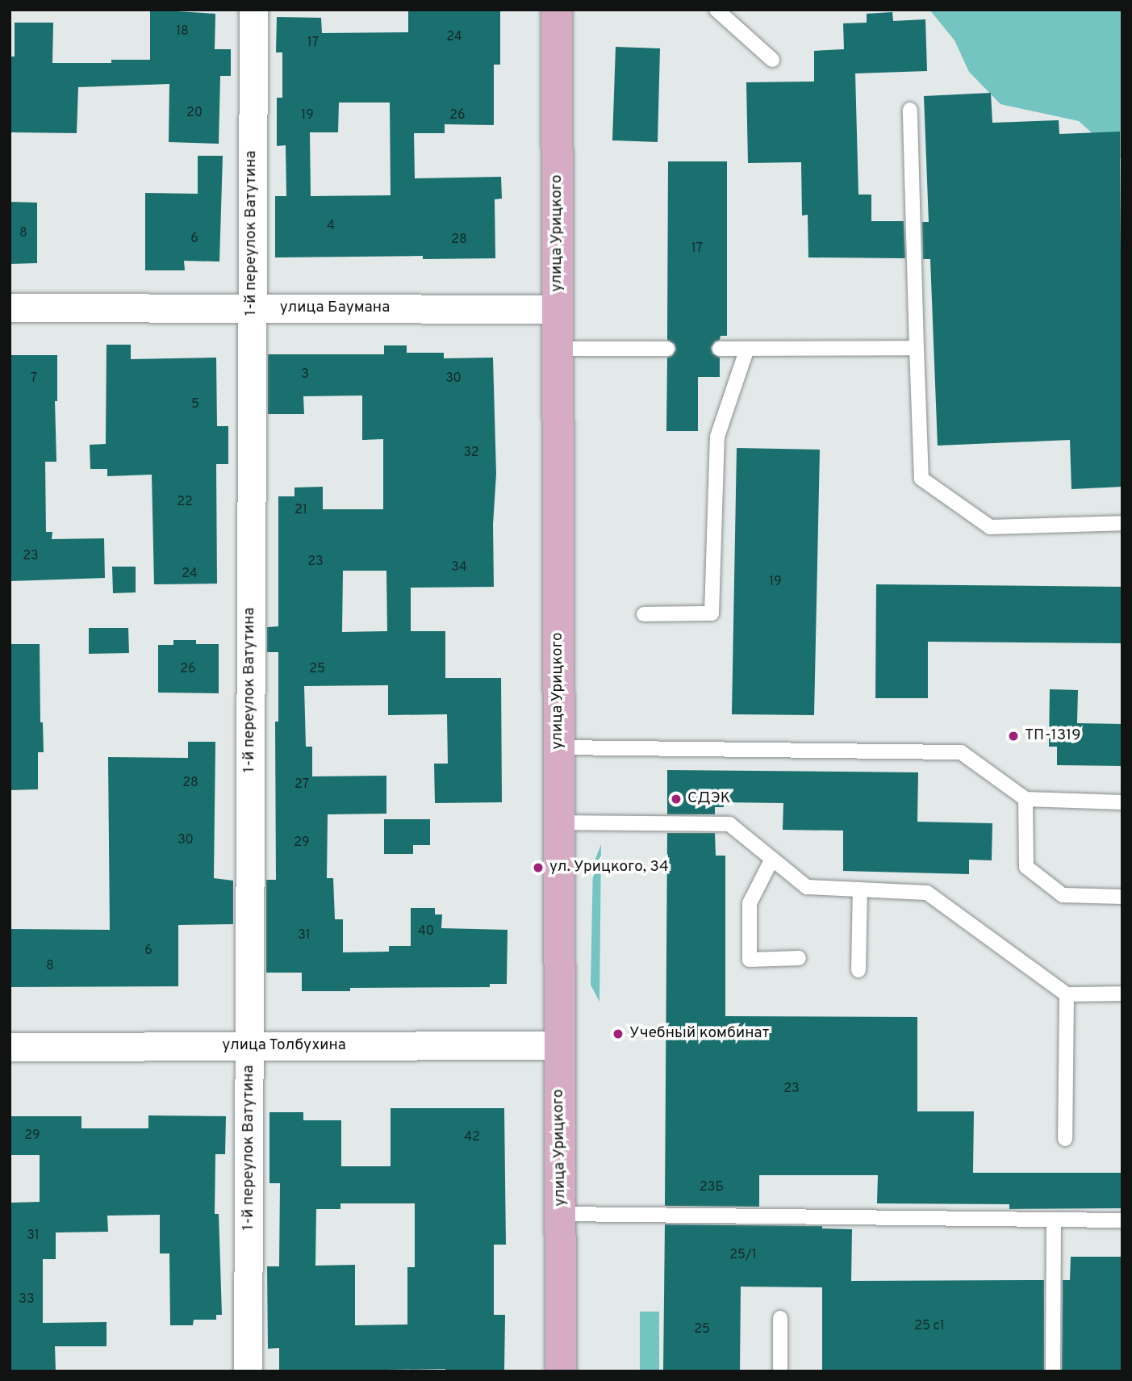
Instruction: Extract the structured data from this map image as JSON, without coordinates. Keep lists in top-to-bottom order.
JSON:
{
  "streets": {
    "main road": ["улица Урицкого"],
    "street": ["1-й переулок Ватутина", "улица Баумана", "улица Толбухина"]
  },
  "crossings": [
    ["1-й переулок Ватутина", "улица Баумана"],
    ["1-й переулок Ватутина", "улица Толбухина"],
    ["улица Урицкого", "улица Баумана"],
    ["улица Урицкого", "улица Толбухина"]
  ],
  "places": [
    "ТП-1319",
    "СДЭК",
    "ул. Урицкого, 34",
    "Учебный комбинат"
  ],
  "house_numbers": [
    "18",
    "24",
    "17",
    "20",
    "19",
    "26",
    "4",
    "8",
    "6",
    "28",
    "17",
    "3",
    "7",
    "30",
    "5",
    "32",
    "22",
    "21",
    "23",
    "23",
    "34",
    "24",
    "19",
    "26",
    "25",
    "28",
    "27",
    "30",
    "29",
    "40",
    "31",
    "6",
    "8",
    "23",
    "29",
    "42",
    "23Б",
    "31",
    "25/1",
    "33",
    "25 с1",
    "25"
  ]
}
